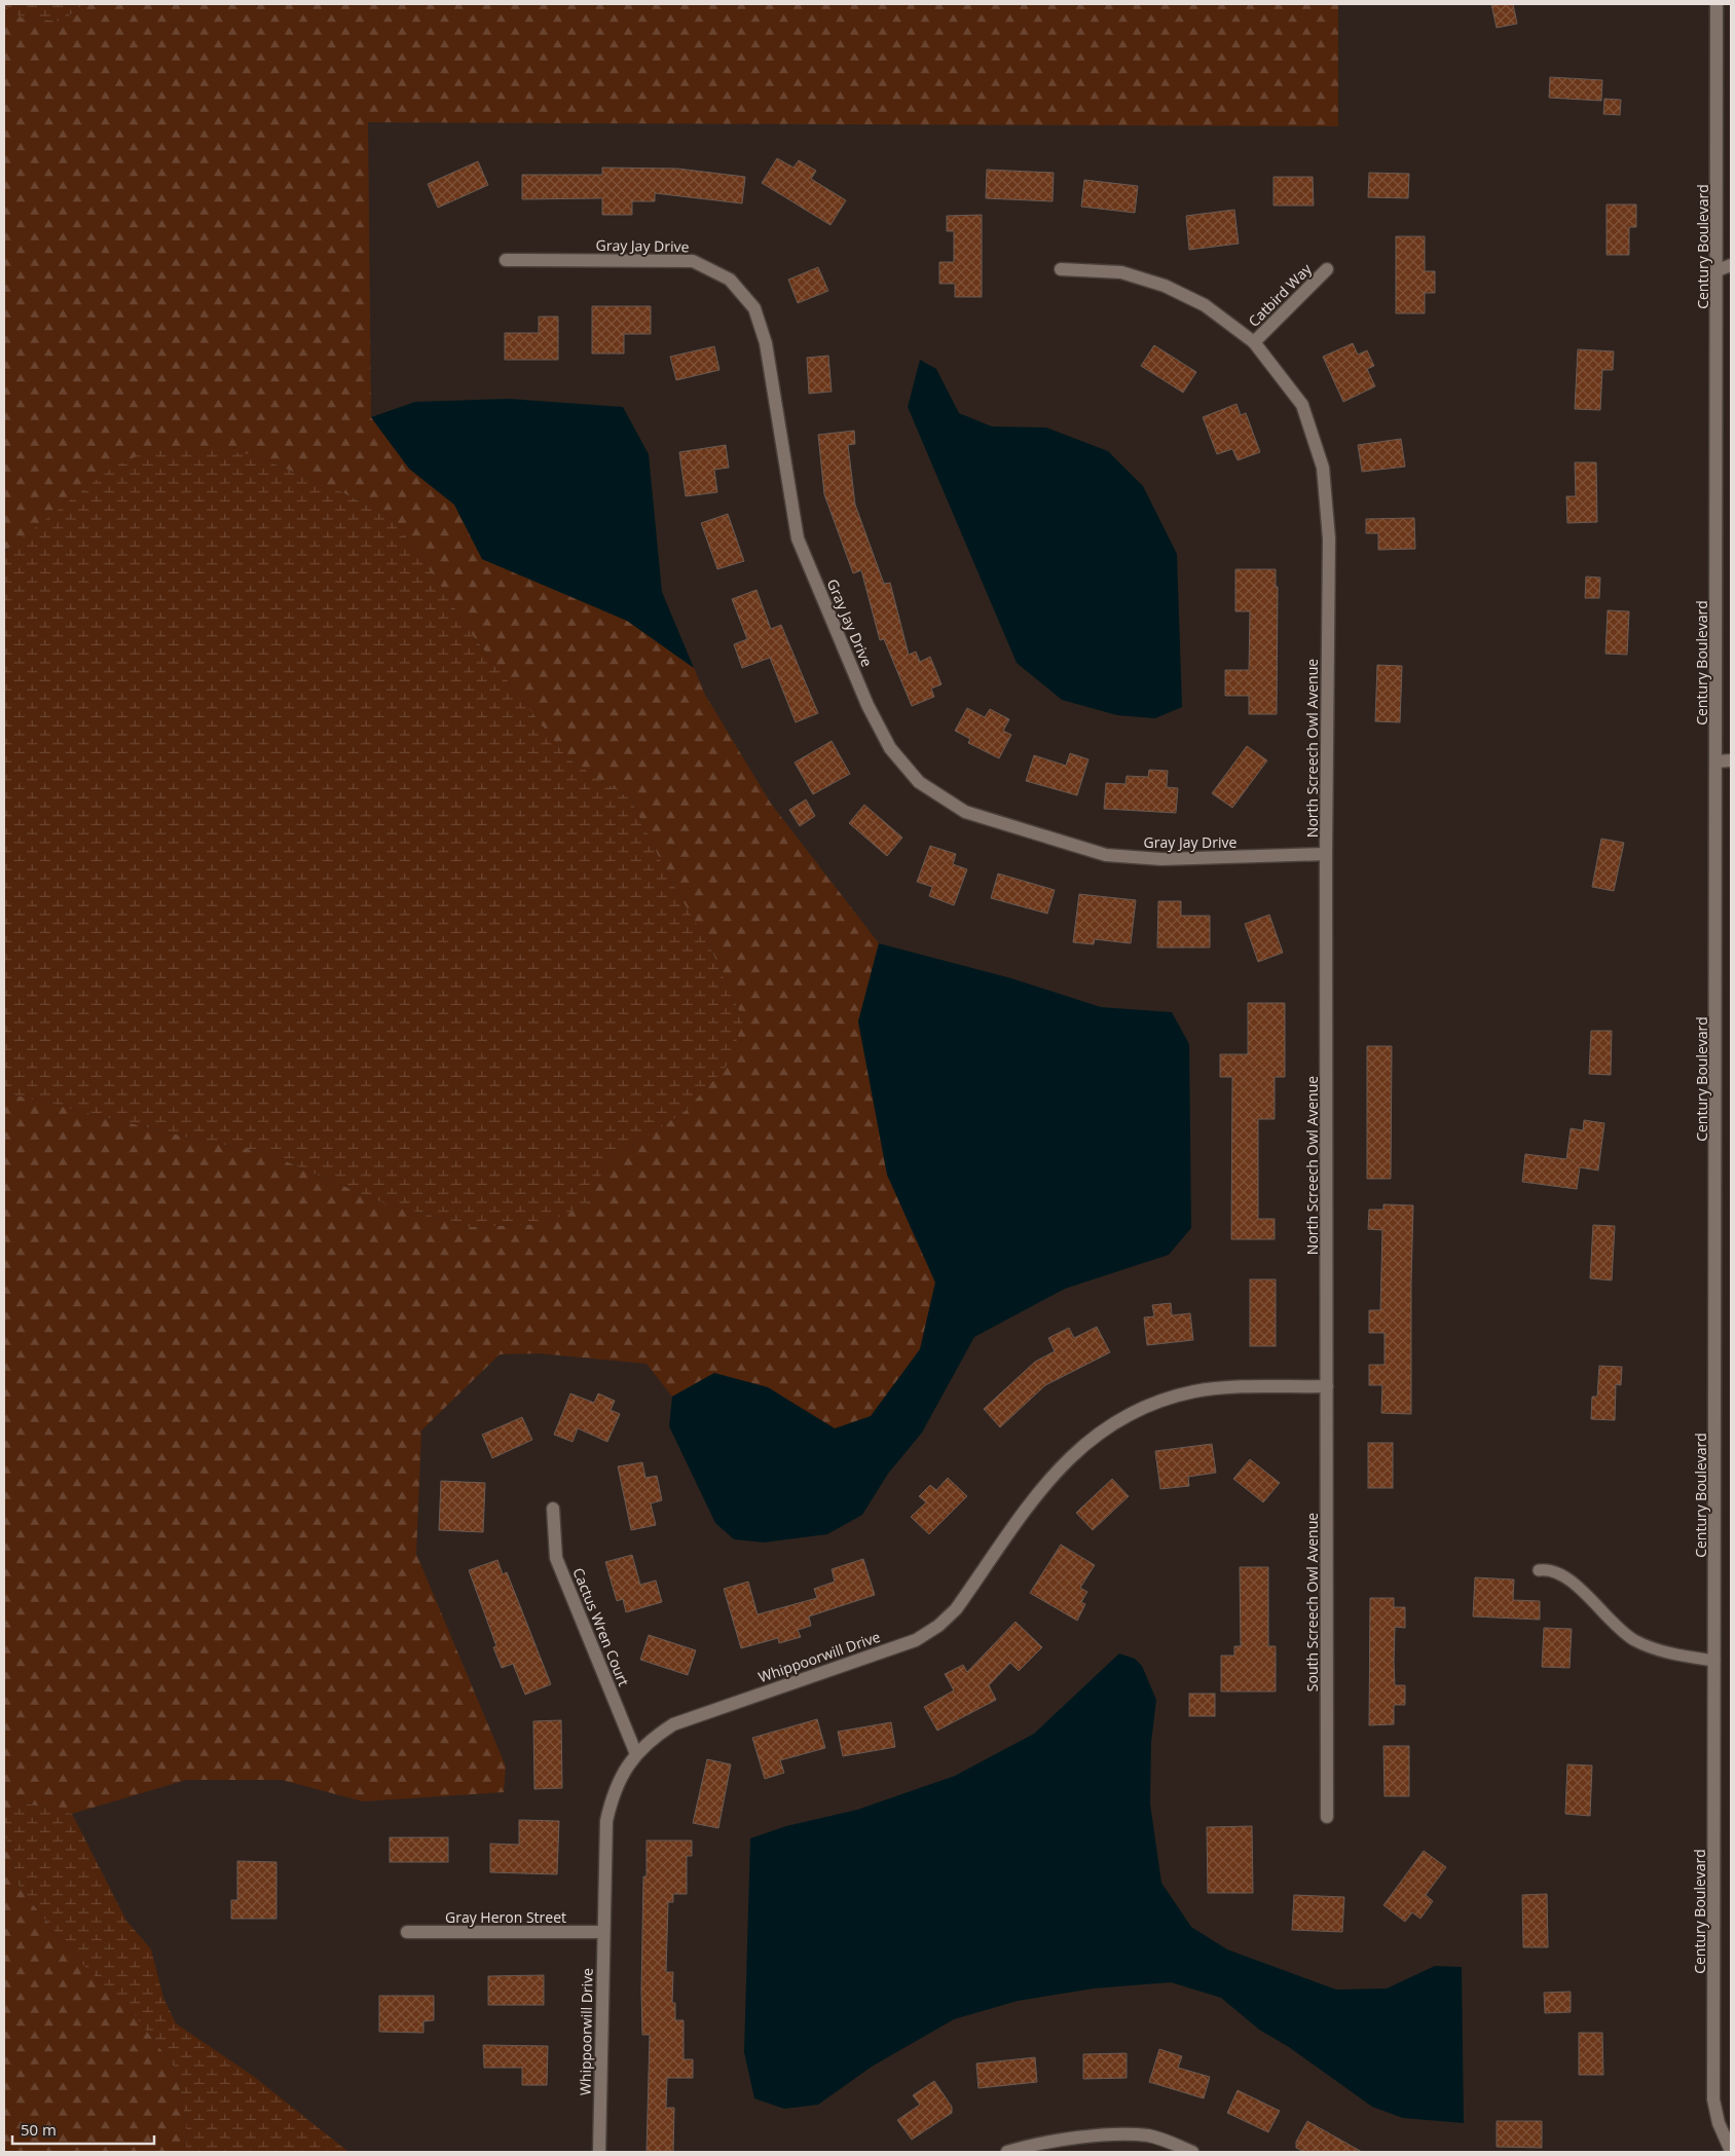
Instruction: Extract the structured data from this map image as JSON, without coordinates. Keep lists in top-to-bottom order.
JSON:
{
  "streets": {
    "street": [
      "Gray Jay Drive",
      "Century Boulevard",
      "Catbird Way",
      "North Screech Owl Avenue",
      "South Screech Owl Avenue",
      "Cactus Wren Court",
      "Whippoorwill Drive",
      "Gray Heron Street"
    ]
  },
  "crossings": [
    ["Gray Jay Drive", "North Screech Owl Avenue"],
    ["Catbird Way", "North Screech Owl Avenue"],
    ["North Screech Owl Avenue", "South Screech Owl Avenue"],
    ["North Screech Owl Avenue", "Whippoorwill Drive"],
    ["South Screech Owl Avenue", "Whippoorwill Drive"],
    ["Cactus Wren Court", "Whippoorwill Drive"],
    ["Whippoorwill Drive", "Gray Heron Street"]
  ],
  "scale_bar": "50 m"
}
